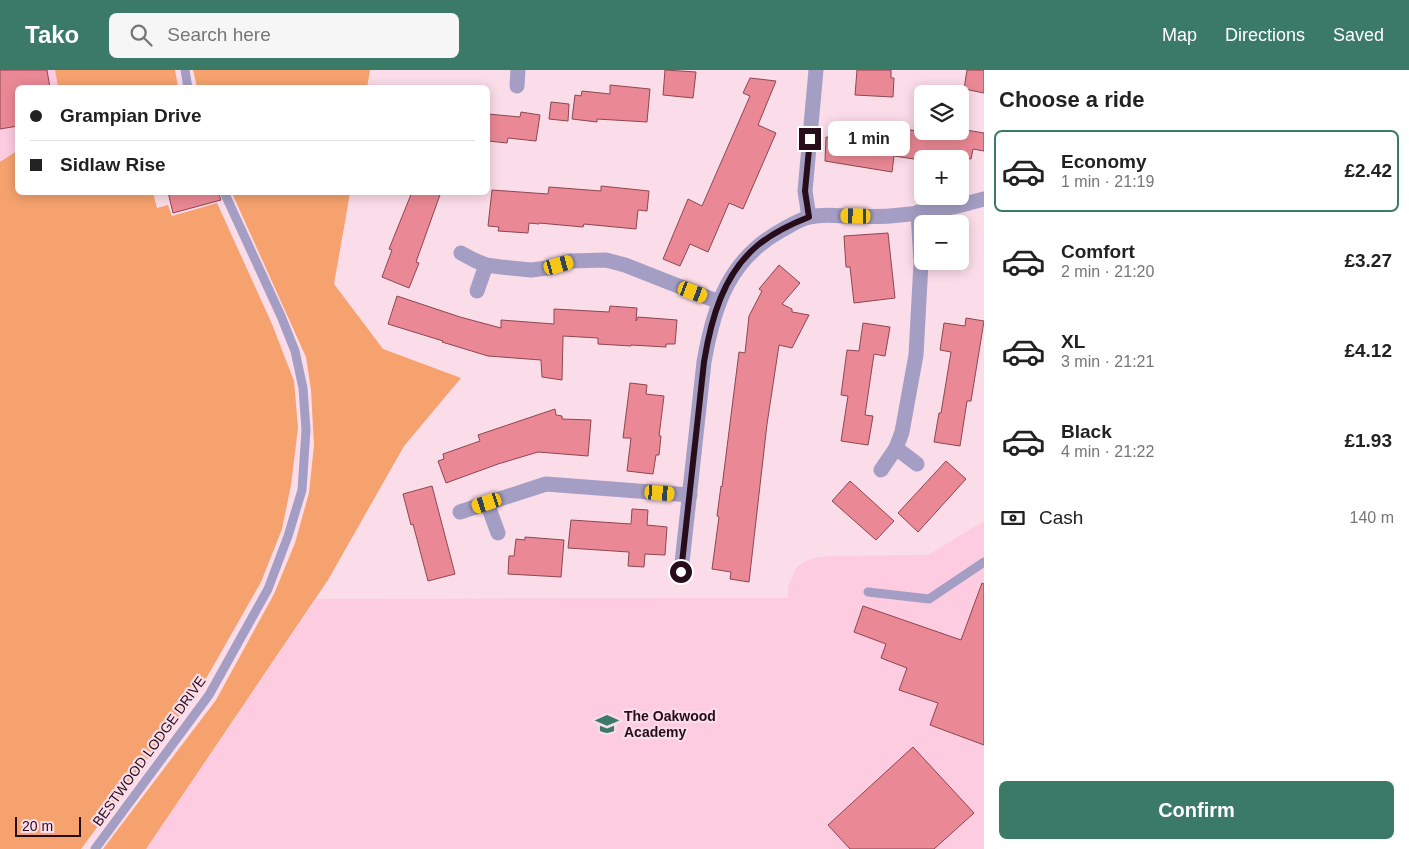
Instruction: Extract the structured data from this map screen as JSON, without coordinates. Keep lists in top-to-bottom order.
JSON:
{
  "streets": {
    "lane": ["BESTWOOD LODGE DRIVE"]
  },
  "places": {
    "school or university": ["The Oakwood Academy"]
  },
  "scale_bar": "20 m",
  "page": {
    "header": "Tako",
    "search": "Search here",
    "nav": ["Map", "Directions", "Saved"],
    "heading": "Choose a ride",
    "map_buttons": ["+", "−"],
    "banner": ["Grampian Drive", "Sidlaw Rise"],
    "bubble": "1 min",
    "list": [
      {
        "name": "Economy",
        "note": "1 min · 21:19",
        "value": "£2.42"
      },
      {
        "name": "Comfort",
        "note": "2 min · 21:20",
        "value": "£3.27"
      },
      {
        "name": "XL",
        "note": "3 min · 21:21",
        "value": "£4.12"
      },
      {
        "name": "Black",
        "note": "4 min · 21:22",
        "value": "£1.93"
      }
    ],
    "pay": ["Cash", "140 m"],
    "buttons": "Confirm",
    "scale": "20 m"
  }
}
